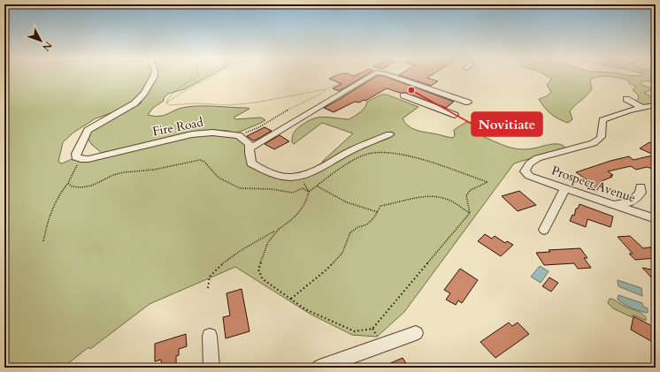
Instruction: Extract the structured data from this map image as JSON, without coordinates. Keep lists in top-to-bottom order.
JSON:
{
  "streets": {
    "street": ["Fire Road", "Prospect Avenue"]
  },
  "places": ["Novitiate"],
  "north": "bottom right"
}
